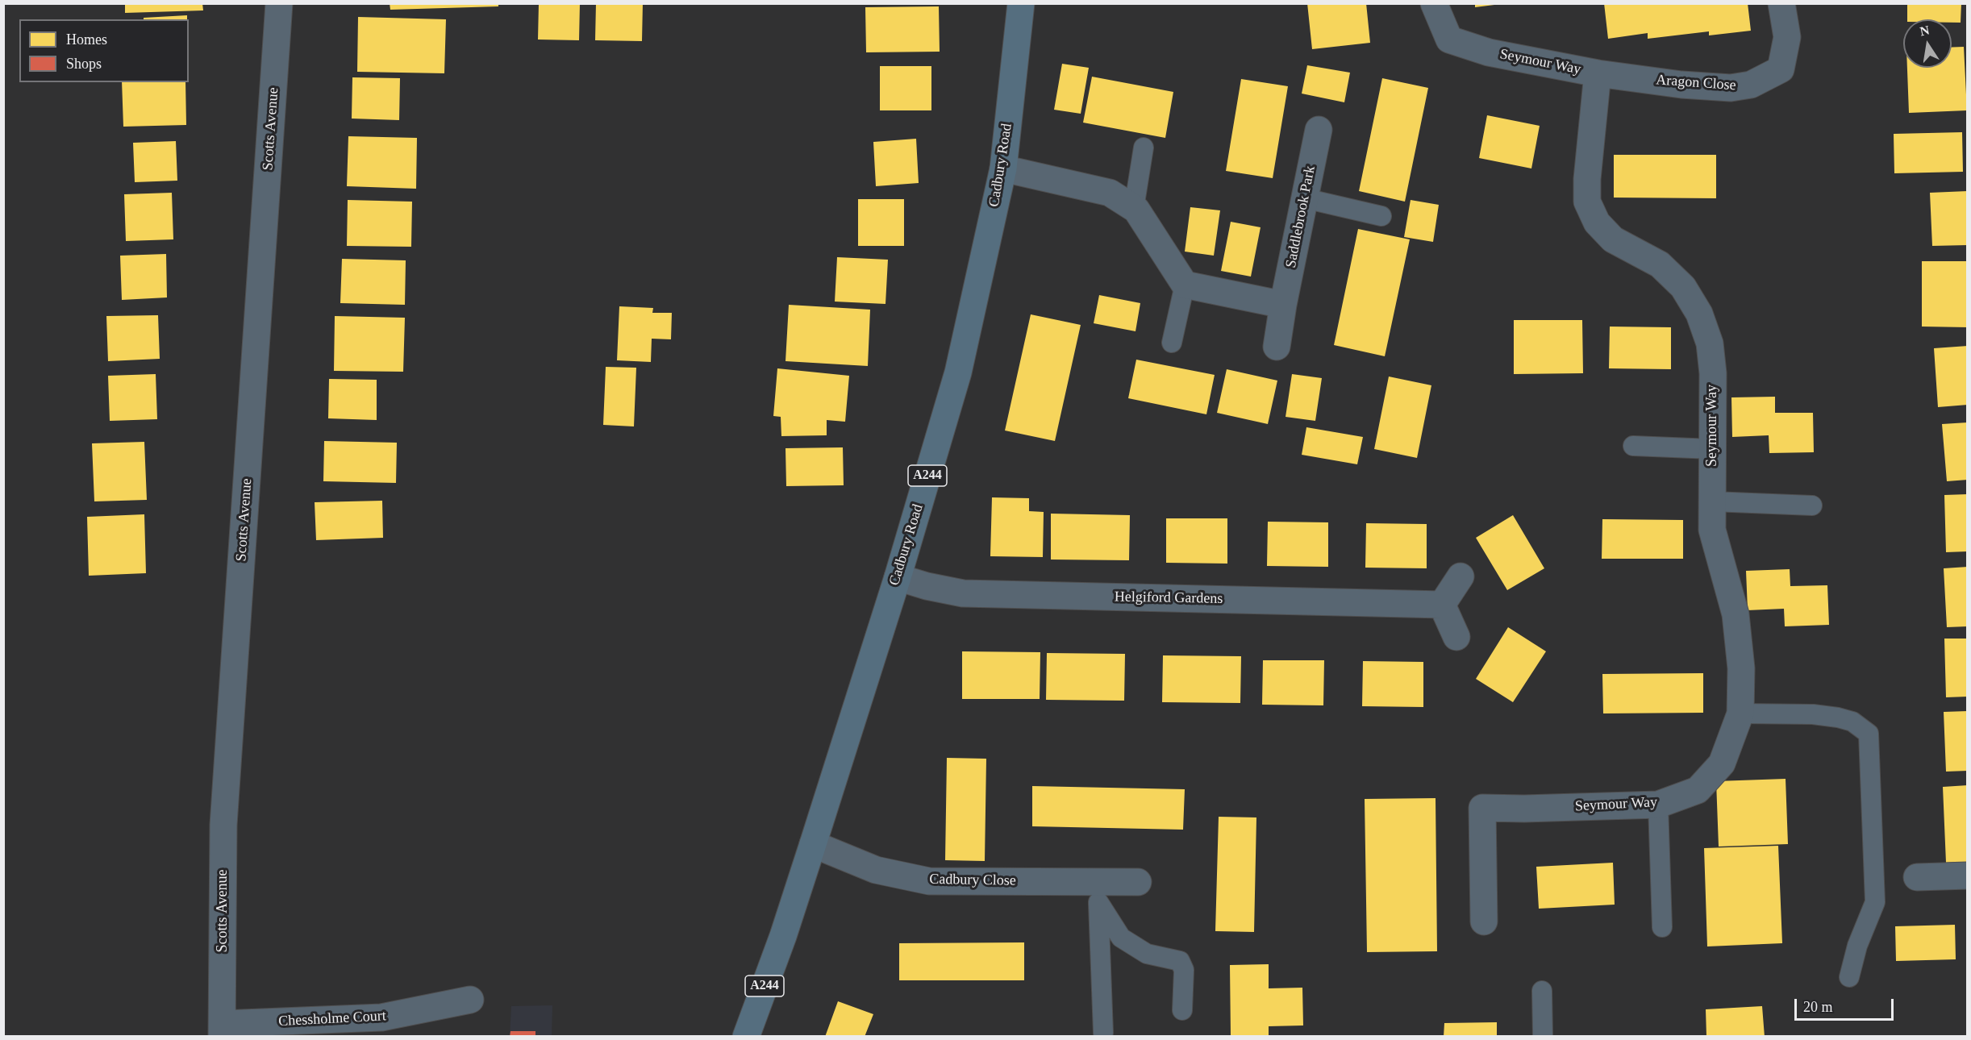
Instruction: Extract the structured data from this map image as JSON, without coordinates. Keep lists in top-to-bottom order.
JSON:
{
  "streets": {
    "main road": ["Cadbury Road", "A244"],
    "street": [
      "Seymour Way",
      "Aragon Close",
      "Scotts Avenue",
      "Saddlebrook Park",
      "Helgiford Gardens",
      "Cadbury Close",
      "Chessholme Court"
    ]
  },
  "crossings": [
    ["Seymour Way", "Aragon Close"],
    ["Scotts Avenue", "Chessholme Court"],
    ["Cadbury Road", "Helgiford Gardens"],
    ["Cadbury Road", "Cadbury Close"]
  ],
  "legend": ["Homes", "Shops"],
  "scale_bar": "20 m",
  "north": "top"
}
